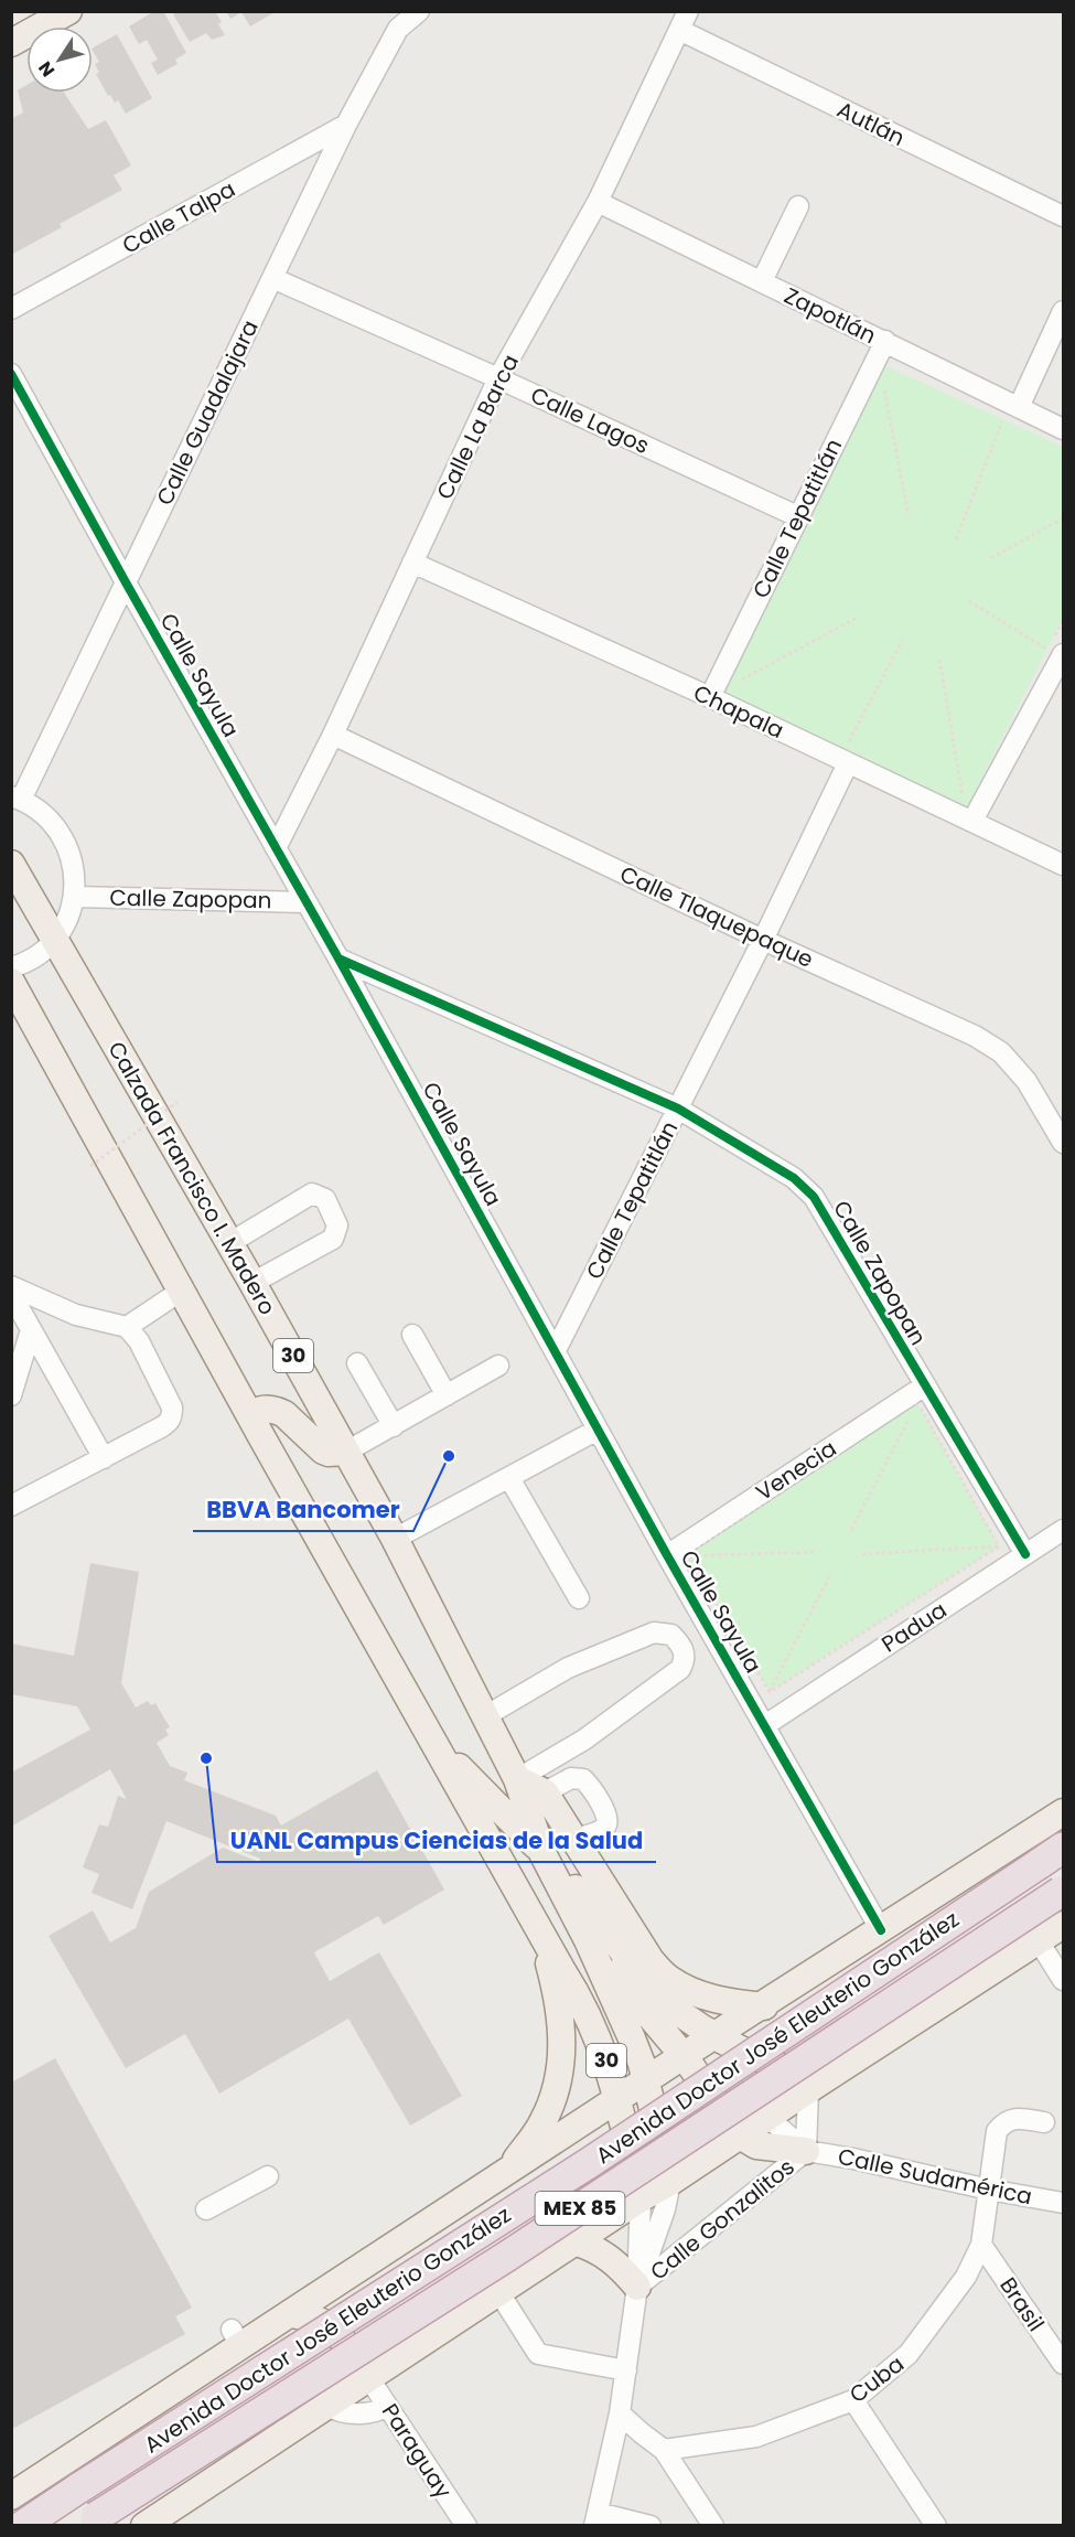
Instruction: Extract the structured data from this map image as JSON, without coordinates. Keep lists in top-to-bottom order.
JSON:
{
  "streets": {
    "highway": ["Avenida Doctor José Eleuterio González", "MEX 85"],
    "main road": ["Calzada Francisco I. Madero", "30"],
    "street": [
      "Autlán",
      "Calle Talpa",
      "Zapotlán",
      "Calle Guadalajara",
      "Calle Lagos",
      "Calle La Barca",
      "Calle Tepatitlán",
      "Calle Sayula",
      "Chapala",
      "Calle Zapopan",
      "Calle Tlaquepaque",
      "Venecia",
      "Padua",
      "Calle Sudamérica",
      "Calle Gonzalitos",
      "Brasil",
      "Cuba",
      "Paraguay"
    ]
  },
  "crossings": [
    ["Autlán", "Calle La Barca"],
    ["Calle Talpa", "Calle Guadalajara"],
    ["Zapotlán", "Calle La Barca"],
    ["Zapotlán", "Calle Tepatitlán"],
    ["Calle Guadalajara", "Calle Lagos"],
    ["Calle Guadalajara", "Calle Sayula"],
    ["Calle Lagos", "Calle La Barca"],
    ["Calle Lagos", "Calle Tepatitlán"],
    ["Calle La Barca", "Calle Sayula"],
    ["Calle La Barca", "Chapala"],
    ["Calle La Barca", "Calle Tlaquepaque"],
    ["Calle Tepatitlán", "Calle Sayula"],
    ["Calle Tepatitlán", "Chapala"],
    ["Calle Tepatitlán", "Calle Zapopan"],
    ["Calle Tepatitlán", "Calle Tlaquepaque"],
    ["Calle Sayula", "Calle Zapopan"],
    ["Calle Sayula", "Venecia"],
    ["Calle Sayula", "Padua"],
    ["Calle Sayula", "Avenida Doctor José Eleuterio González"],
    ["Calle Zapopan", "Venecia"],
    ["Calle Zapopan", "Padua"],
    ["Calzada Francisco I. Madero", "Avenida Doctor José Eleuterio González"],
    ["30", "Avenida Doctor José Eleuterio González"],
    ["Calle Sudamérica", "Calle Gonzalitos"],
    ["Calle Sudamérica", "Cuba"],
    ["Brasil", "Cuba"]
  ],
  "places": ["BBVA Bancomer", "UANL Campus Ciencias de la Salud"],
  "north": "bottom left"
}
